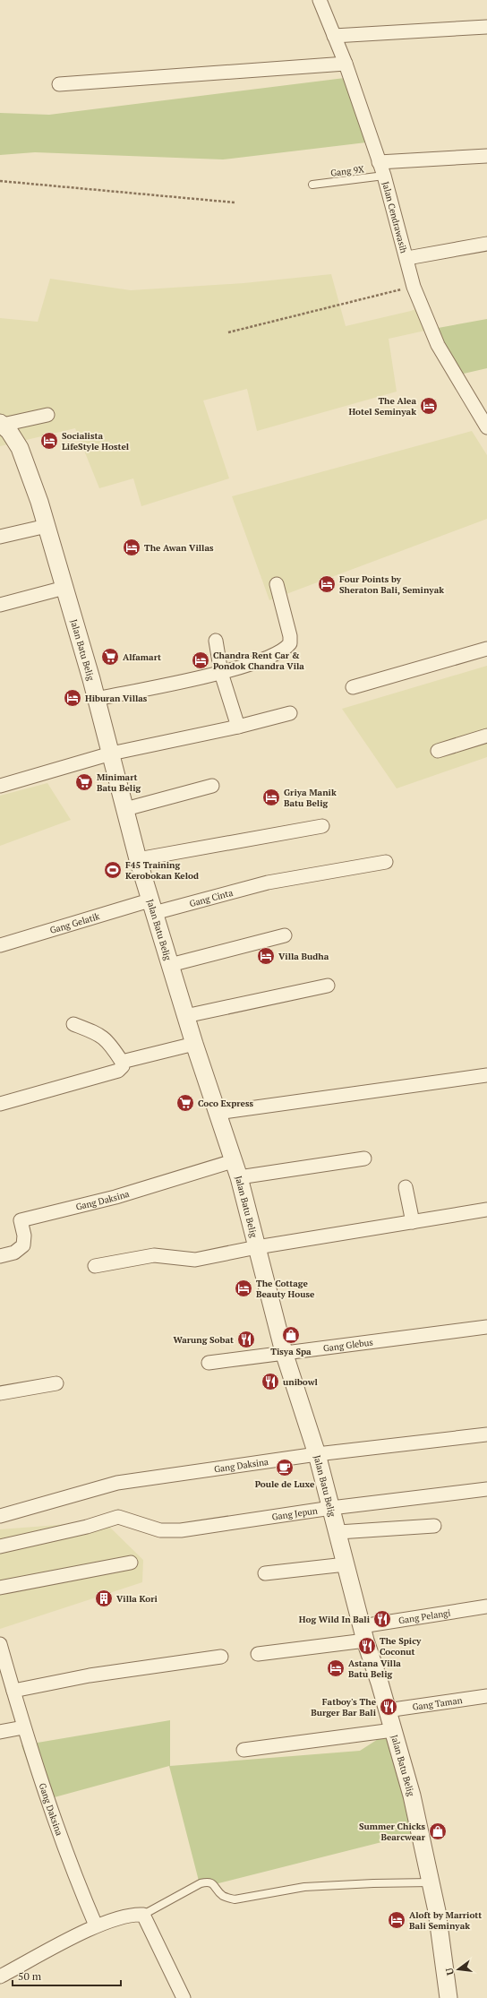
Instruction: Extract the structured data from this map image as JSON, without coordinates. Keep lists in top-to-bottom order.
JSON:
{
  "streets": {
    "street": [
      "Jalan Cendrawasih",
      "Jalan Batu Belig",
      "Gang Cinta",
      "Gang Gelatik",
      "Gang Daksina",
      "Gang Glebus",
      "Gang Jepun",
      "Gang Pelangi",
      "Gang Taman"
    ],
    "lane": ["Gang 9X"]
  },
  "crossings": [
    ["Gang 9X", "Jalan Cendrawasih"],
    ["Jalan Batu Belig", "Gang Cinta"],
    ["Jalan Batu Belig", "Gang Gelatik"],
    ["Jalan Batu Belig", "Gang Daksina"],
    ["Jalan Batu Belig", "Gang Glebus"],
    ["Jalan Batu Belig", "Gang Jepun"],
    ["Jalan Batu Belig", "Gang Pelangi"],
    ["Jalan Batu Belig", "Gang Taman"],
    ["Gang Cinta", "Gang Gelatik"]
  ],
  "places": {
    "hotel": [
      "The Alea Hotel Seminyak",
      "Socialista LifeStyle Hostel",
      "The Awan Villas",
      "Four Points by Sheraton Bali, Seminyak",
      "Chandra Rent Car & Pondok Chandra Vila",
      "Hiburan Villas",
      "Griya Manik Batu Belig",
      "Villa Budha",
      "The Cottage Beauty House",
      "Astana Villa Batu Belig",
      "Aloft by Marriott Bali Seminyak"
    ],
    "supermarket": ["Alfamart", "Minimart Batu Belig", "Coco Express"],
    "sports": ["F45 Training Kerobokan Kelod"],
    "shop": ["Tisya Spa", "Summer Chicks Bearcwear"],
    "restaurant": [
      "Warung Sobat",
      "unibowl",
      "Hog Wild In Bali",
      "The Spicy Coconut",
      "Fatboy's The Burger Bar Bali"
    ],
    "cafe": ["Poule de Luxe"],
    "building": ["Villa Kori"]
  },
  "scale_bar": "50 m",
  "north": "left"
}
